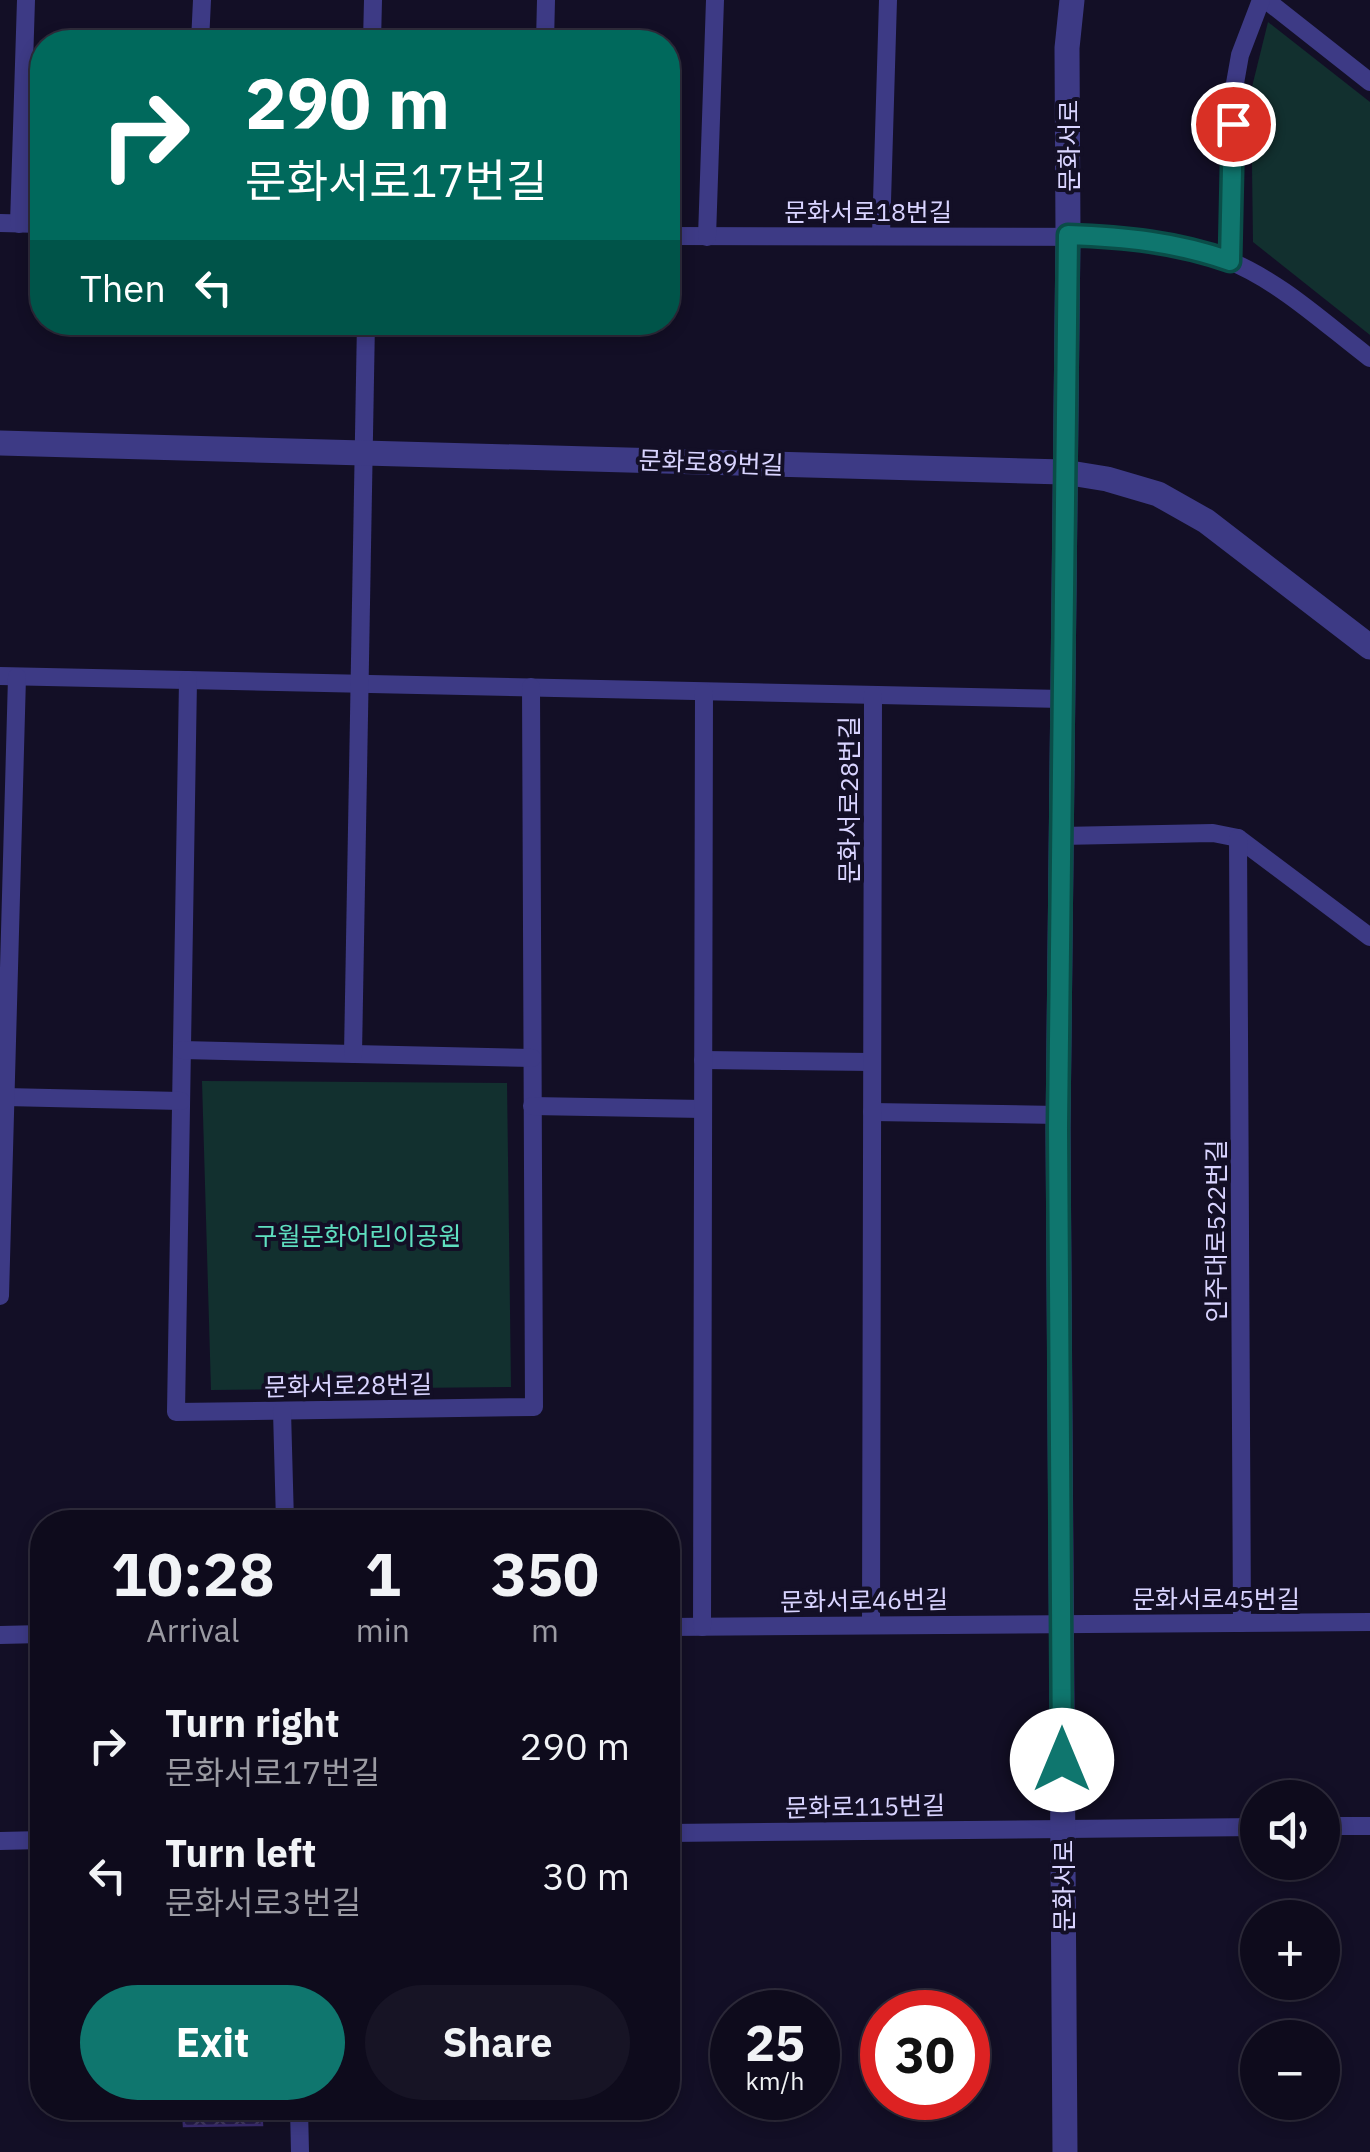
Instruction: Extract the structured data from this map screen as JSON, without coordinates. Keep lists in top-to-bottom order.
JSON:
{
  "streets": {
    "street": ["문화서로", "문화로89번길"],
    "lane": [
      "문화서로18번길",
      "문화서로28번길",
      "인주대로522번길",
      "문화서로45번길",
      "문화서로46번길",
      "문화로115번길"
    ]
  },
  "crossings": [
    ["문화서로", "문화서로18번길"],
    ["문화서로", "문화로89번길"],
    ["문화서로", "문화서로28번길"],
    ["문화서로", "문화서로45번길"],
    ["문화서로", "문화서로46번길"],
    ["문화서로", "문화로115번길"],
    ["문화서로28번길", "문화서로46번길"],
    ["인주대로522번길", "문화서로45번길"],
    ["문화서로45번길", "문화서로46번길"]
  ],
  "parks": ["구월문화어린이공원"],
  "page": {
    "turn": ["290 m", "문화서로17번길"],
    "then": "Then",
    "eta": [
      "10:28",
      "Arrival",
      "1",
      "min",
      "350",
      "m"
    ],
    "list": [
      {
        "name": "Turn right",
        "note": "문화서로17번길",
        "value": "290 m"
      },
      {
        "name": "Turn left",
        "note": "문화서로3번길",
        "value": "30 m"
      }
    ],
    "map_buttons": ["+", "−"],
    "buttons": ["Exit", "Share"],
    "speed": "25 km/h",
    "limit": "30"
  }
}
